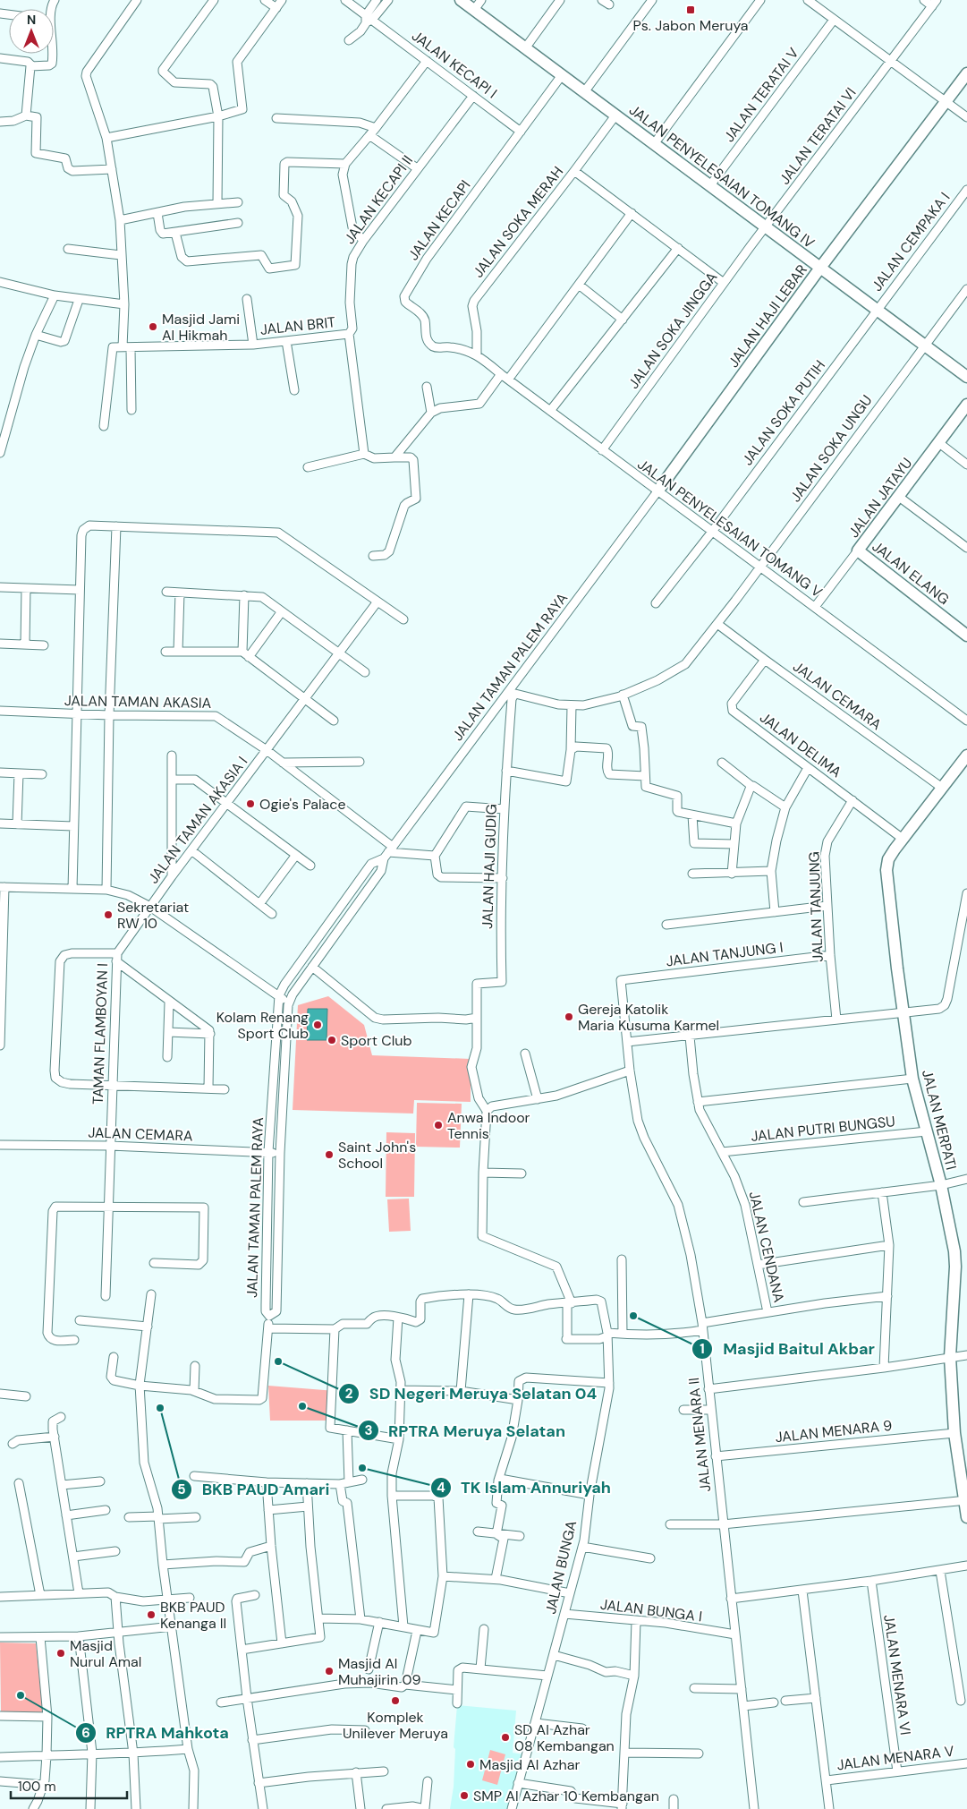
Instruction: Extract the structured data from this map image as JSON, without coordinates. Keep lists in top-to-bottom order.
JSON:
{
  "streets": {
    "street": [
      "JALAN KECAPI I",
      "JALAN TERATAI V",
      "JALAN TERATAI VI",
      "JALAN PENYELESAIAN TOMANG IV",
      "JALAN KECAPI II",
      "JALAN KECAPI",
      "JALAN SOKA MERAH",
      "JALAN CEMPAKA I",
      "JALAN HAJI LEBAR",
      "JALAN BRIT",
      "JALAN SOKA JINGGA",
      "JALAN SOKA PUTIH",
      "JALAN SOKA UNGU",
      "JALAN JATAYU",
      "JALAN PENYELESAIAN TOMANG V",
      "JALAN ELANG",
      "JALAN TAMAN PALEM RAYA",
      "JALAN CEMARA",
      "JALAN TAMAN AKASIA",
      "JALAN DELIMA",
      "JALAN TAMAN AKASIA I",
      "JALAN HAJI GUDIG",
      "JALAN TANJUNG",
      "JALAN TANJUNG I",
      "TAMAN FLAMBOYAN I",
      "JALAN MERPATI",
      "JALAN PUTRI BUNGSU",
      "JALAN CENDANA",
      "JALAN MENARA 9",
      "JALAN MENARA II",
      "JALAN BUNGA",
      "JALAN BUNGA I",
      "JALAN MENARA VI",
      "JALAN MENARA V"
    ]
  },
  "crossings": [
    ["JALAN KECAPI I", "JALAN KECAPI II"],
    ["JALAN KECAPI I", "JALAN KECAPI"],
    ["JALAN TERATAI V", "JALAN PENYELESAIAN TOMANG IV"],
    ["JALAN TERATAI VI", "JALAN PENYELESAIAN TOMANG IV"],
    ["JALAN TERATAI VI", "JALAN SOKA JINGGA"],
    ["JALAN PENYELESAIAN TOMANG IV", "JALAN KECAPI"],
    ["JALAN PENYELESAIAN TOMANG IV", "JALAN SOKA MERAH"],
    ["JALAN PENYELESAIAN TOMANG IV", "JALAN CEMPAKA I"],
    ["JALAN PENYELESAIAN TOMANG IV", "JALAN HAJI LEBAR"],
    ["JALAN PENYELESAIAN TOMANG IV", "JALAN SOKA JINGGA"],
    ["JALAN PENYELESAIAN TOMANG IV", "JALAN SOKA PUTIH"],
    ["JALAN PENYELESAIAN TOMANG IV", "JALAN SOKA UNGU"],
    ["JALAN KECAPI II", "JALAN BRIT"],
    ["JALAN KECAPI", "JALAN SOKA MERAH"],
    ["JALAN KECAPI", "JALAN PENYELESAIAN TOMANG V"],
    ["JALAN SOKA MERAH", "JALAN PENYELESAIAN TOMANG V"],
    ["JALAN CEMPAKA I", "JALAN SOKA PUTIH"],
    ["JALAN HAJI LEBAR", "JALAN PENYELESAIAN TOMANG V"],
    ["JALAN HAJI LEBAR", "JALAN TAMAN PALEM RAYA"],
    ["JALAN SOKA JINGGA", "JALAN PENYELESAIAN TOMANG V"],
    ["JALAN SOKA PUTIH", "JALAN PENYELESAIAN TOMANG V"],
    ["JALAN SOKA UNGU", "JALAN PENYELESAIAN TOMANG V"],
    ["JALAN SOKA UNGU", "JALAN CEMARA"],
    ["JALAN JATAYU", "JALAN PENYELESAIAN TOMANG V"],
    ["JALAN JATAYU", "JALAN ELANG"],
    ["JALAN PENYELESAIAN TOMANG V", "JALAN TAMAN PALEM RAYA"],
    ["JALAN TAMAN PALEM RAYA", "JALAN CEMARA"],
    ["JALAN TAMAN PALEM RAYA", "JALAN TAMAN AKASIA"],
    ["JALAN TAMAN PALEM RAYA", "JALAN HAJI GUDIG"],
    ["JALAN CEMARA", "JALAN DELIMA"],
    ["JALAN CEMARA", "TAMAN FLAMBOYAN I"],
    ["JALAN CEMARA", "JALAN MERPATI"],
    ["JALAN TAMAN AKASIA", "JALAN TAMAN AKASIA I"],
    ["JALAN DELIMA", "JALAN TANJUNG"],
    ["JALAN DELIMA", "JALAN MERPATI"],
    ["JALAN TAMAN AKASIA I", "TAMAN FLAMBOYAN I"],
    ["JALAN TANJUNG", "JALAN TANJUNG I"],
    ["JALAN TANJUNG I", "JALAN MENARA II"],
    ["JALAN MERPATI", "JALAN PUTRI BUNGSU"],
    ["JALAN MERPATI", "JALAN MENARA 9"],
    ["JALAN PUTRI BUNGSU", "JALAN CENDANA"],
    ["JALAN MENARA 9", "JALAN MENARA II"],
    ["JALAN MENARA II", "JALAN BUNGA I"],
    ["JALAN BUNGA", "JALAN BUNGA I"],
    ["JALAN MENARA VI", "JALAN MENARA V"]
  ],
  "places": {
    "transit": ["Ps. Jabon Meruya"],
    "other": [
      "Masjid Jami Al Hikmah",
      "Ogie's Palace",
      "Sekretariat RW 10",
      "Gereja Katolik Maria Kusuma Karmel",
      "Kolam Renang Sport Club",
      "Sport Club",
      "Anwa Indoor Tennis",
      "Saint John's School",
      "Masjid Baitul Akbar",
      "SD Negeri Meruya Selatan 04",
      "RPTRA Meruya Selatan",
      "BKB PAUD Amari",
      "TK Islam Annuriyah",
      "BKB PAUD Kenanga II",
      "Masjid Nurul Amal",
      "Masjid Al Muhajirin 09",
      "RPTRA Mahkota",
      "Komplek Unilever Meruya",
      "SD Al Azhar 08 Kembangan",
      "Masjid Al Azhar",
      "SMP Al Azhar 10 Kembangan"
    ]
  },
  "scale_bar": "100 m",
  "north": "top"
}
